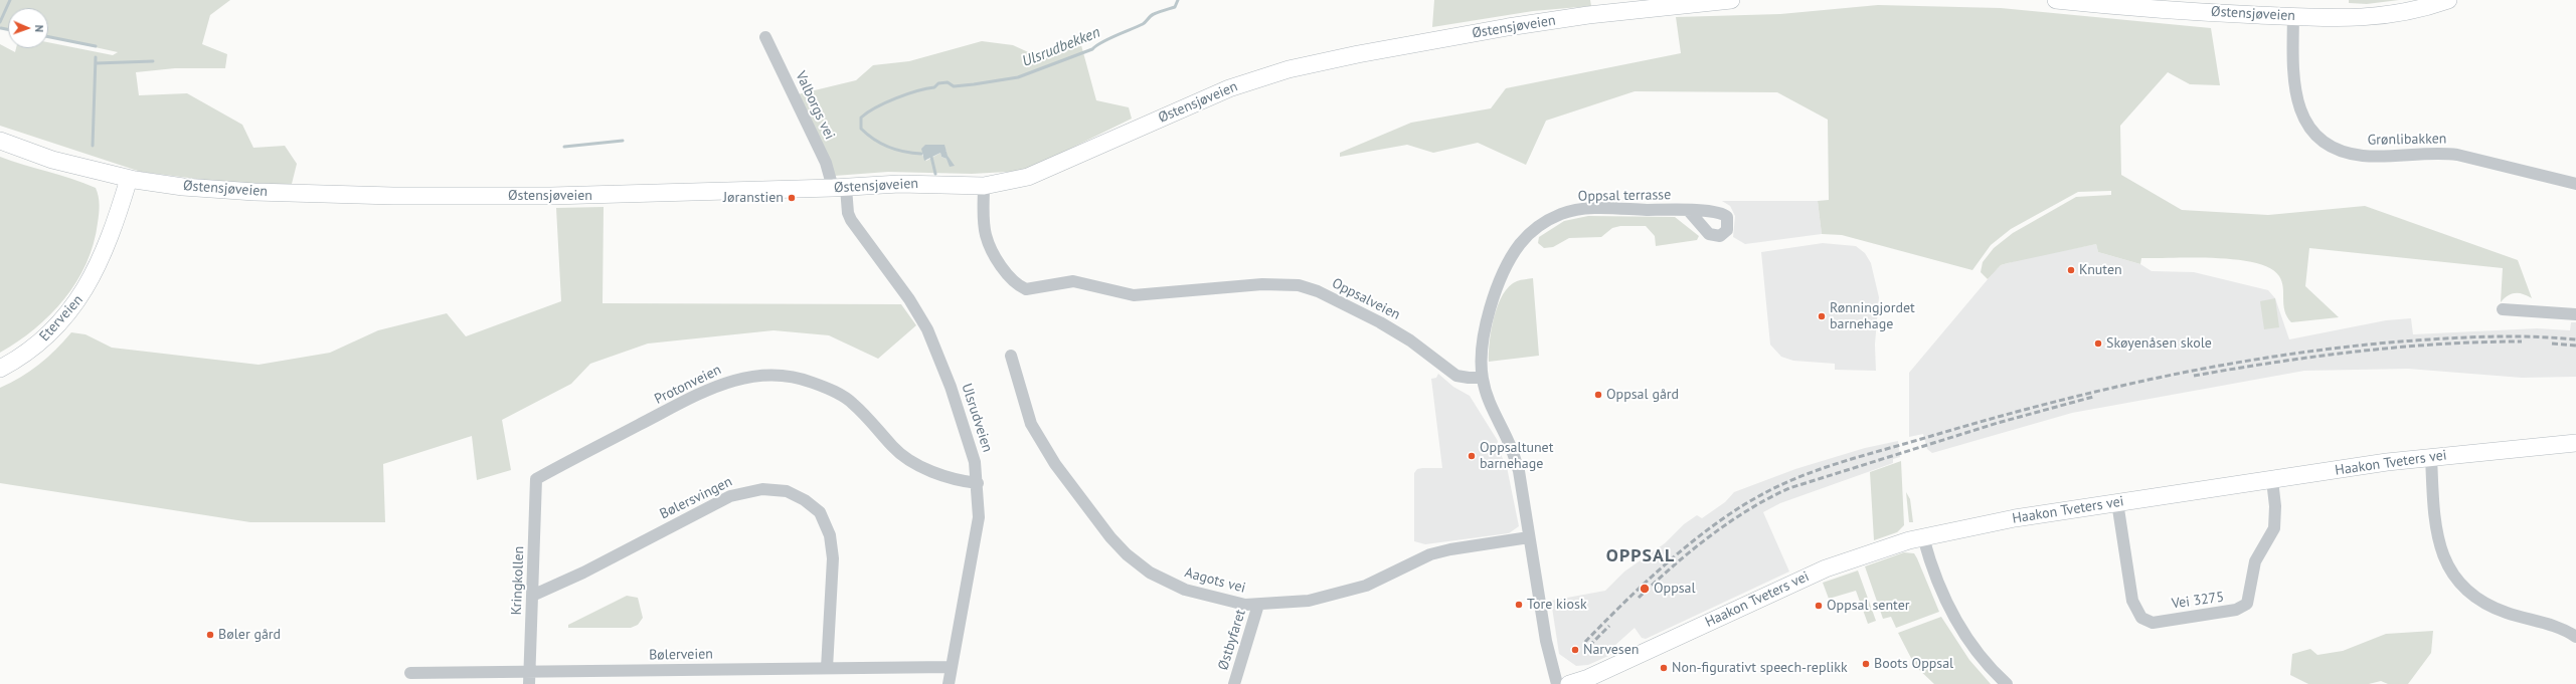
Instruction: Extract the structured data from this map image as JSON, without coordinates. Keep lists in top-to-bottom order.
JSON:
{
  "streets": {
    "main road": ["Østensjøveien", "Eterveien", "Haakon Tveters vei"],
    "street": [
      "Valborgs vei",
      "Grønlibakken",
      "Oppsal terrasse",
      "Oppsalveien",
      "Protonveien",
      "Ulsrudveien",
      "Bølersvingen",
      "Kringkollen",
      "Aagots vei",
      "Vei 3275",
      "Østbyfaret",
      "Bølerveien"
    ]
  },
  "crossings": [
    ["Østensjøveien", "Valborgs vei"],
    ["Østensjøveien", "Grønlibakken"],
    ["Østensjøveien", "Oppsalveien"],
    ["Østensjøveien", "Eterveien"],
    ["Østensjøveien", "Ulsrudveien"],
    ["Valborgs vei", "Ulsrudveien"],
    ["Oppsal terrasse", "Oppsalveien"],
    ["Protonveien", "Ulsrudveien"],
    ["Protonveien", "Kringkollen"],
    ["Ulsrudveien", "Bølerveien"],
    ["Haakon Tveters vei", "Vei 3275"],
    ["Bølersvingen", "Kringkollen"],
    ["Bølersvingen", "Bølerveien"],
    ["Kringkollen", "Bølerveien"],
    ["Aagots vei", "Østbyfaret"]
  ],
  "districts": ["OPPSAL"],
  "water": ["Ulsrudbekken"],
  "places": [
    "Jøranstien",
    "Knuten",
    "Rønningjordet barnehage",
    "Skøyenåsen skole",
    "Oppsal gård",
    "Oppsaltunet barnehage",
    "Oppsal",
    "Tore kiosk",
    "Oppsal senter",
    "Bøler gård",
    "Narvesen",
    "Boots Oppsal",
    "Non-figurativt speech-replikk"
  ],
  "north": "right"
}
